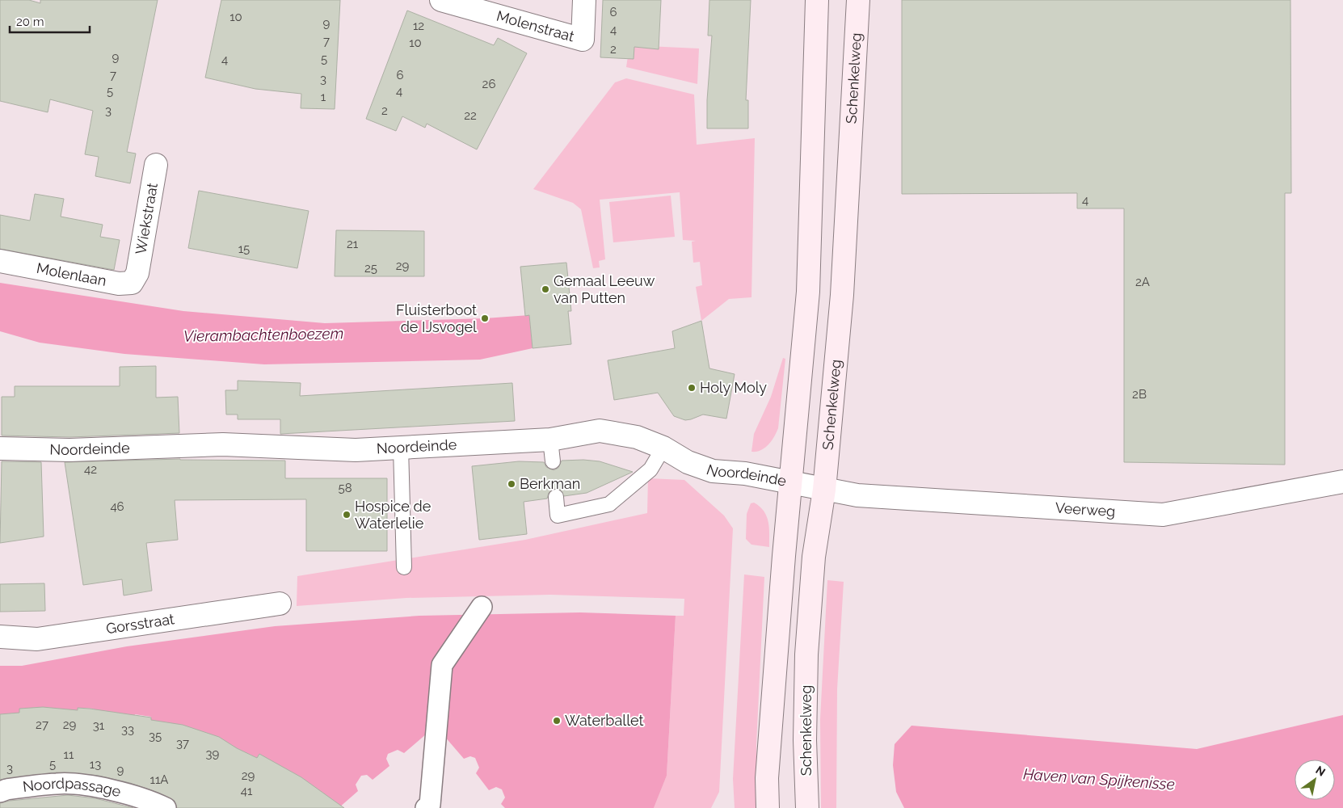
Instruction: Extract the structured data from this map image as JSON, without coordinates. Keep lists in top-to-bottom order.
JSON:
{
  "streets": {
    "main road": ["Schenkelweg"],
    "street": [
      "Molenstraat",
      "Wiekstraat",
      "Molenlaan",
      "Noordeinde",
      "Veerweg",
      "Gorsstraat",
      "Noordpassage"
    ]
  },
  "crossings": [
    ["Schenkelweg", "Noordeinde"],
    ["Schenkelweg", "Veerweg"],
    ["Wiekstraat", "Molenlaan"],
    ["Noordeinde", "Veerweg"]
  ],
  "water": ["Vierambachtenboezem", "Haven van Spijkenisse"],
  "places": [
    "Gemaal Leeuw van Putten",
    "Fluisterboot de IJsvogel",
    "Holy Moly",
    "Berkman",
    "Hospice de Waterlelie",
    "Waterballet"
  ],
  "house_numbers": [
    "6",
    "10",
    "9",
    "12",
    "4",
    "7",
    "10",
    "2",
    "9",
    "5",
    "4",
    "7",
    "6",
    "3",
    "26",
    "5",
    "4",
    "1",
    "3",
    "2",
    "22",
    "4",
    "21",
    "15",
    "29",
    "25",
    "2A",
    "2B",
    "42",
    "58",
    "46",
    "27",
    "29",
    "31",
    "33",
    "35",
    "37",
    "39",
    "11",
    "5",
    "13",
    "3",
    "9",
    "29",
    "11A",
    "41"
  ],
  "scale_bar": "20 m",
  "north": "top right"
}
